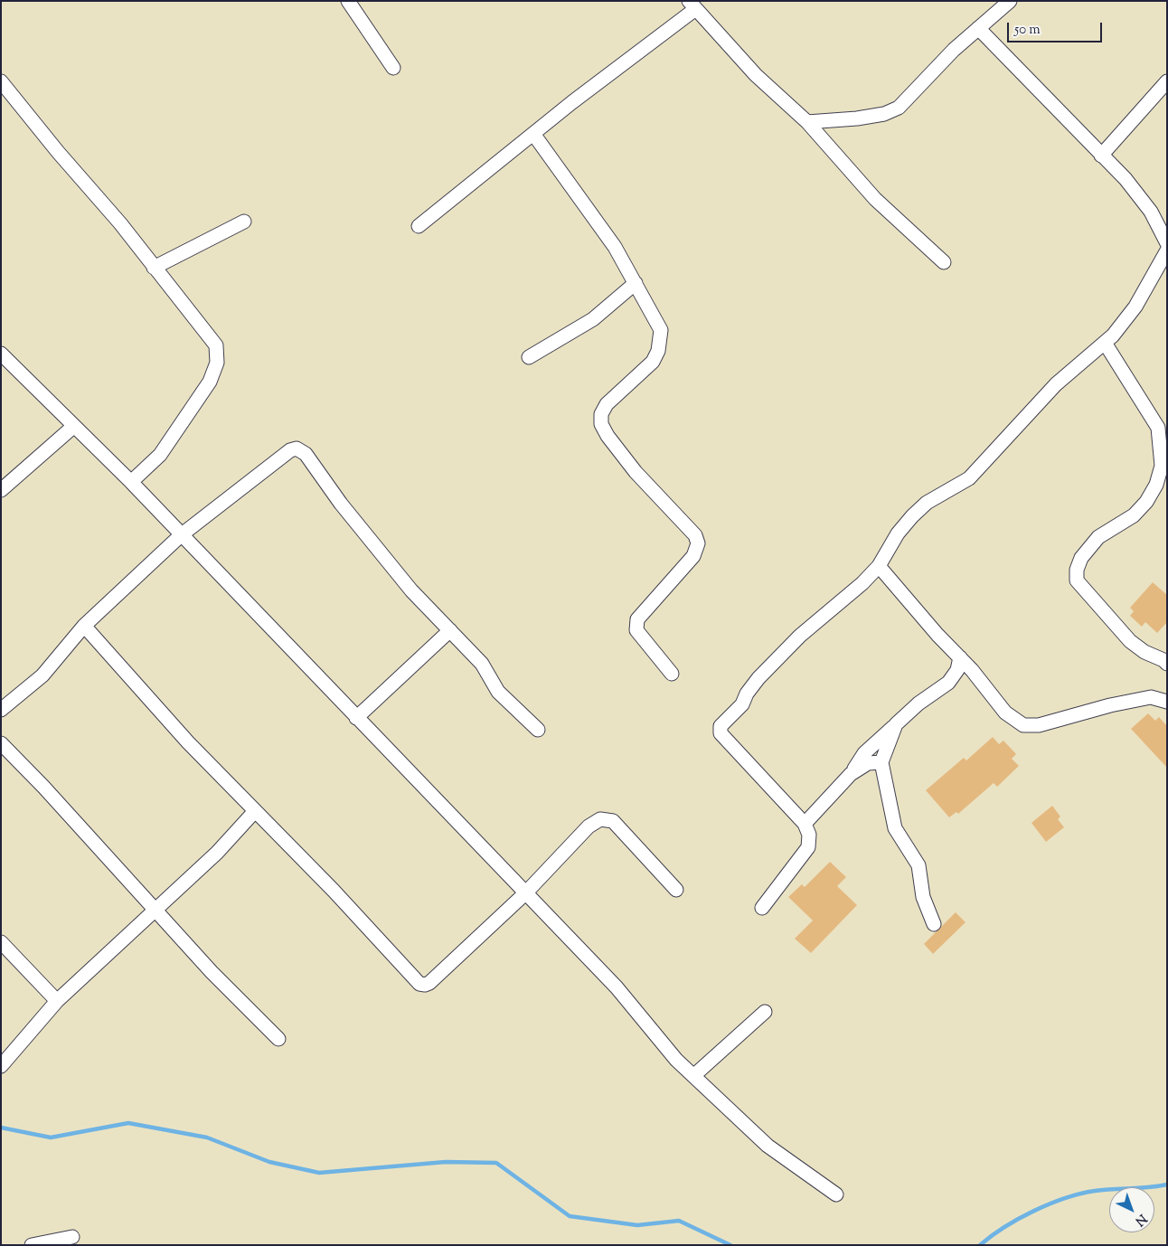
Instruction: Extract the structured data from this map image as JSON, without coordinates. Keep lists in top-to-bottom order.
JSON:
{
  "scale_bar": "50 m",
  "north": "bottom right"
}
